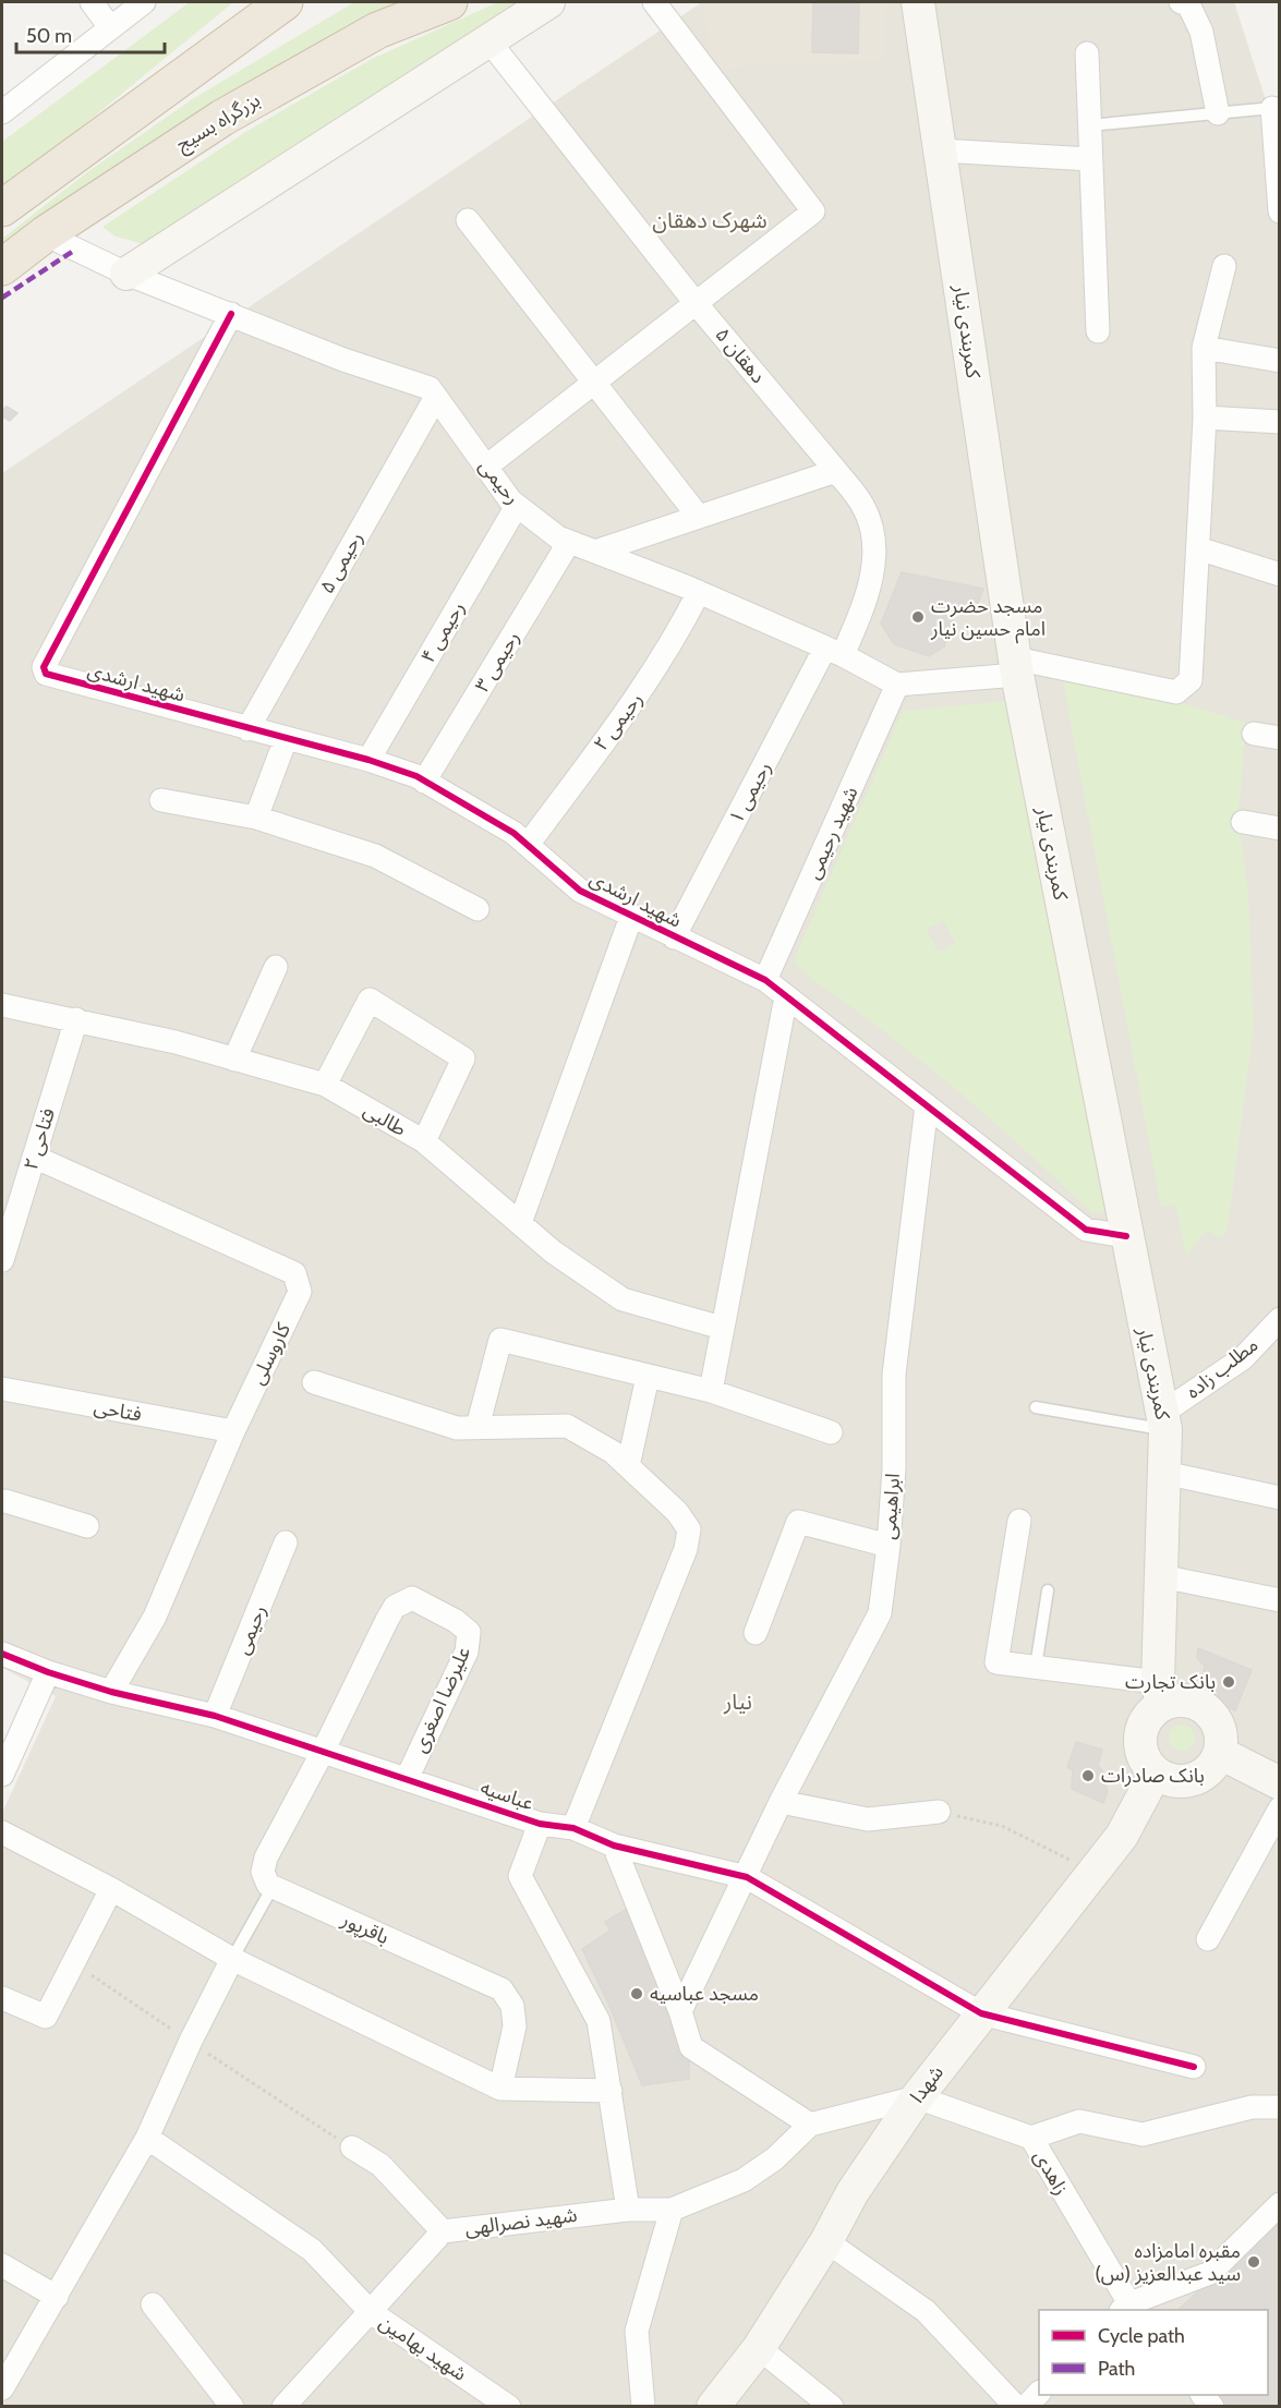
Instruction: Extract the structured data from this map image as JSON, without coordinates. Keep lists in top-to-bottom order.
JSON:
{
  "streets": {
    "highway": ["بزرگراه بسیج"],
    "main road": ["کمربندی نیار", "شهدا"],
    "street": [
      "دهقان ۵",
      "رحیمی",
      "رحیمی ۵",
      "رحیمی ۴",
      "رحیمی ۳",
      "شهید ارشدی",
      "رحیمی ۲",
      "رحیمی ۱",
      "شهید رحیمی",
      "طالبی",
      "فتاحی ۲",
      "کاروسلی",
      "مطلب زاده",
      "فتاحی",
      "ابراهیمی",
      "علیرضا اصغری",
      "عباسیه",
      "باقرپور",
      "زاهدی",
      "شهید نصرالهی",
      "شهید بهامین"
    ]
  },
  "crossings": [
    ["بزرگراه بسیج", "رحیمی"],
    ["کمربندی نیار", "شهید ارشدی"],
    ["کمربندی نیار", "مطلب زاده"],
    ["کمربندی نیار", "شهدا"],
    ["دهقان ۵", "رحیمی"],
    ["دهقان ۵", "رحیمی ۱"],
    ["رحیمی", "رحیمی ۵"],
    ["رحیمی", "رحیمی ۴"],
    ["رحیمی", "رحیمی ۳"],
    ["رحیمی", "شهید ارشدی"],
    ["رحیمی", "رحیمی ۲"],
    ["رحیمی", "رحیمی ۱"],
    ["رحیمی", "شهید رحیمی"],
    ["رحیمی", "عباسیه"],
    ["رحیمی ۵", "شهید ارشدی"],
    ["رحیمی ۴", "شهید ارشدی"],
    ["رحیمی ۳", "شهید ارشدی"],
    ["شهید ارشدی", "رحیمی ۲"],
    ["شهید ارشدی", "رحیمی ۱"],
    ["شهید ارشدی", "شهید رحیمی"],
    ["شهید ارشدی", "ابراهیمی"],
    ["طالبی", "فتاحی ۲"],
    ["فتاحی ۲", "کاروسلی"],
    ["کاروسلی", "فتاحی"],
    ["کاروسلی", "عباسیه"],
    ["ابراهیمی", "عباسیه"],
    ["علیرضا اصغری", "عباسیه"],
    ["عباسیه", "شهدا"],
    ["شهدا", "زاهدی"],
    ["شهید نصرالهی", "شهید بهامین"]
  ],
  "districts": ["شهرک دهقان", "نیار"],
  "places": [
    "مسجد حضرت امام حسین نیار",
    "بانک تجارت",
    "بانک صادرات",
    "مسجد عباسیه",
    "مقبره امامزاده سید عبدالعزیز (س)"
  ],
  "legend": ["Cycle path", "Path"],
  "scale_bar": "50 m"
}
